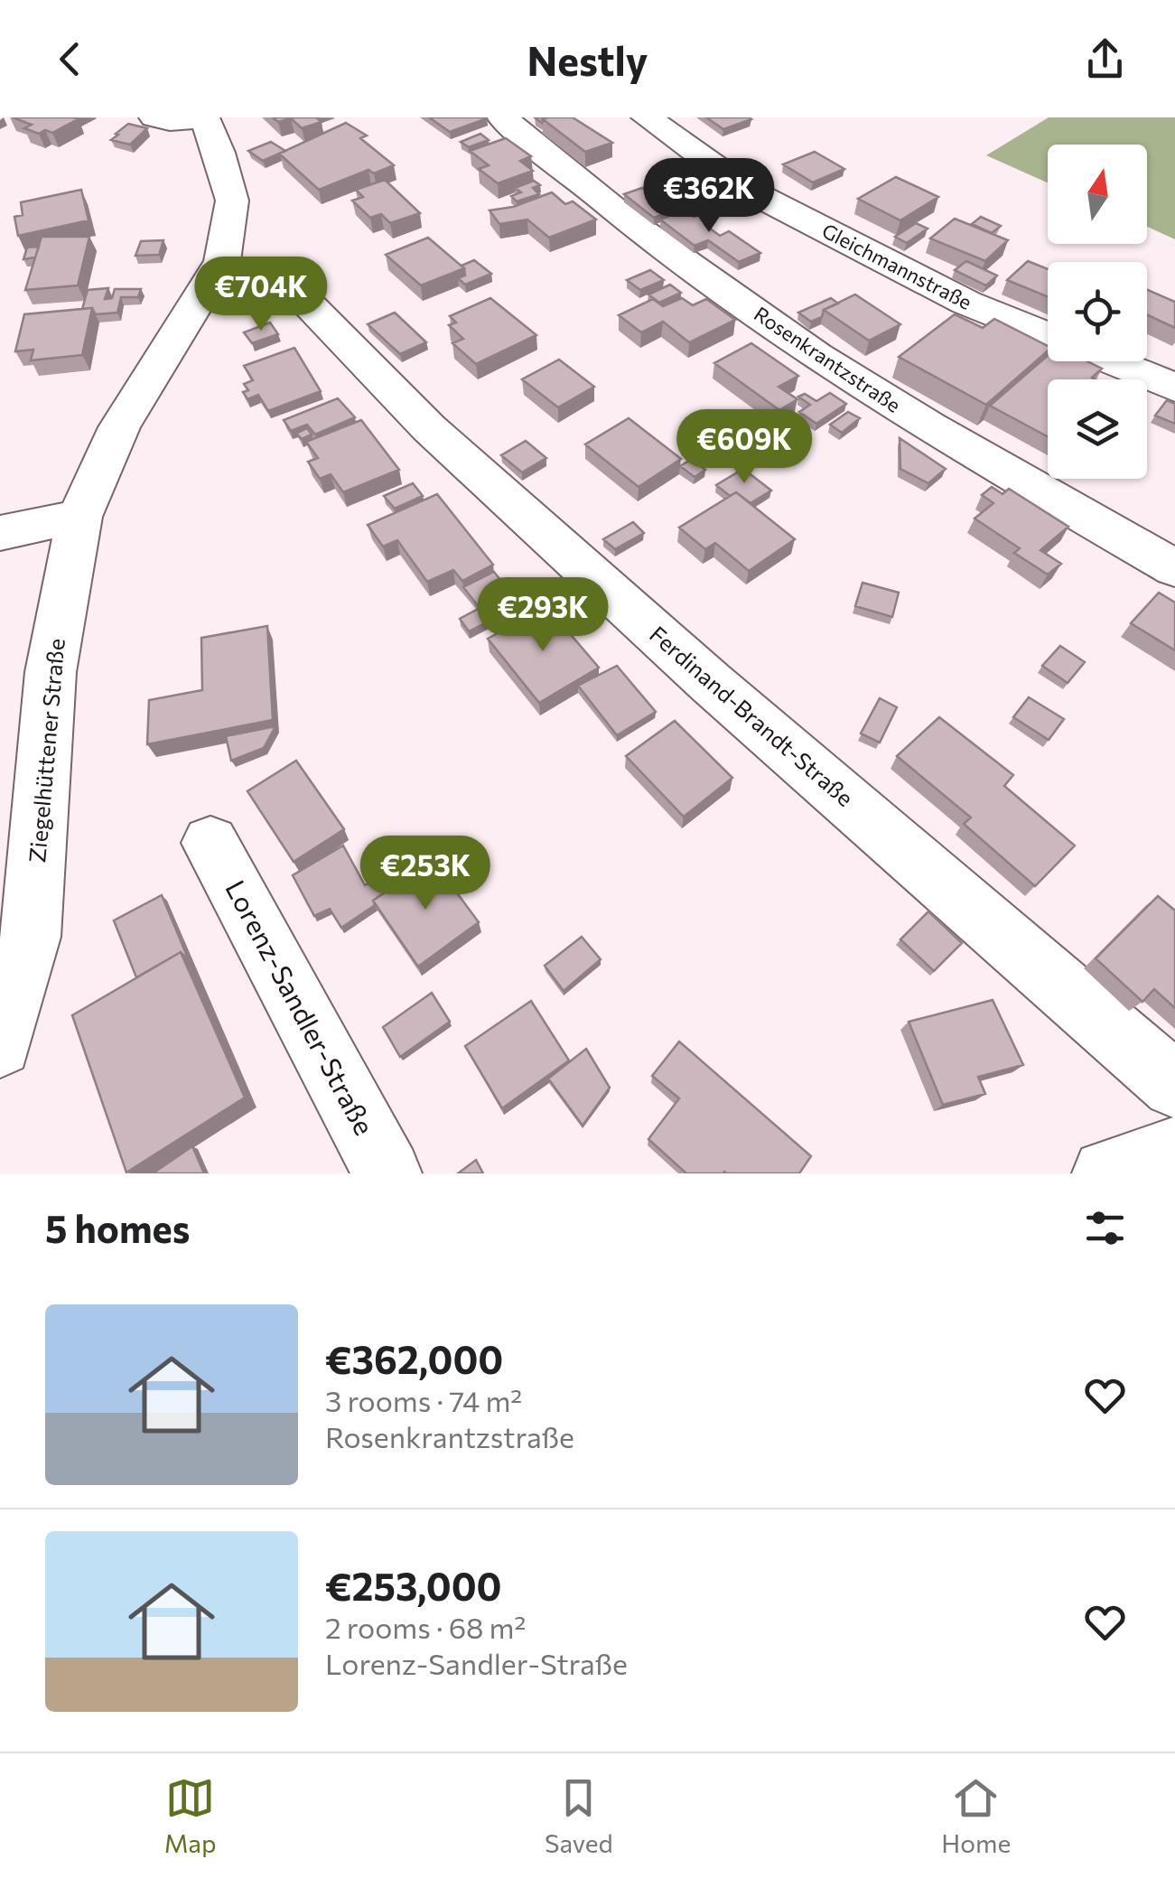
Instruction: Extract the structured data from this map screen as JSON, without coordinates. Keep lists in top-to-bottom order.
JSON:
{
  "streets": {
    "street": [
      "Gleichmannstraße",
      "Rosenkrantzstraße",
      "Ferdinand-Brandt-Straße",
      "Ziegelhüttener Straße",
      "Lorenz-Sandler-Straße"
    ]
  },
  "north": "top",
  "page": {
    "header": "Nestly",
    "price": [
      "€362K",
      "€704K",
      "€609K",
      "€293K",
      "€253K"
    ],
    "heading": "5 homes",
    "list": [
      {
        "name": "€362,000",
        "note": "3 rooms · 74 m² · Rosenkrantzstraße"
      },
      {
        "name": "€253,000",
        "note": "2 rooms · 68 m² · Lorenz-Sandler-Straße"
      }
    ],
    "tabs": ["Map", "Saved", "Home"]
  }
}
